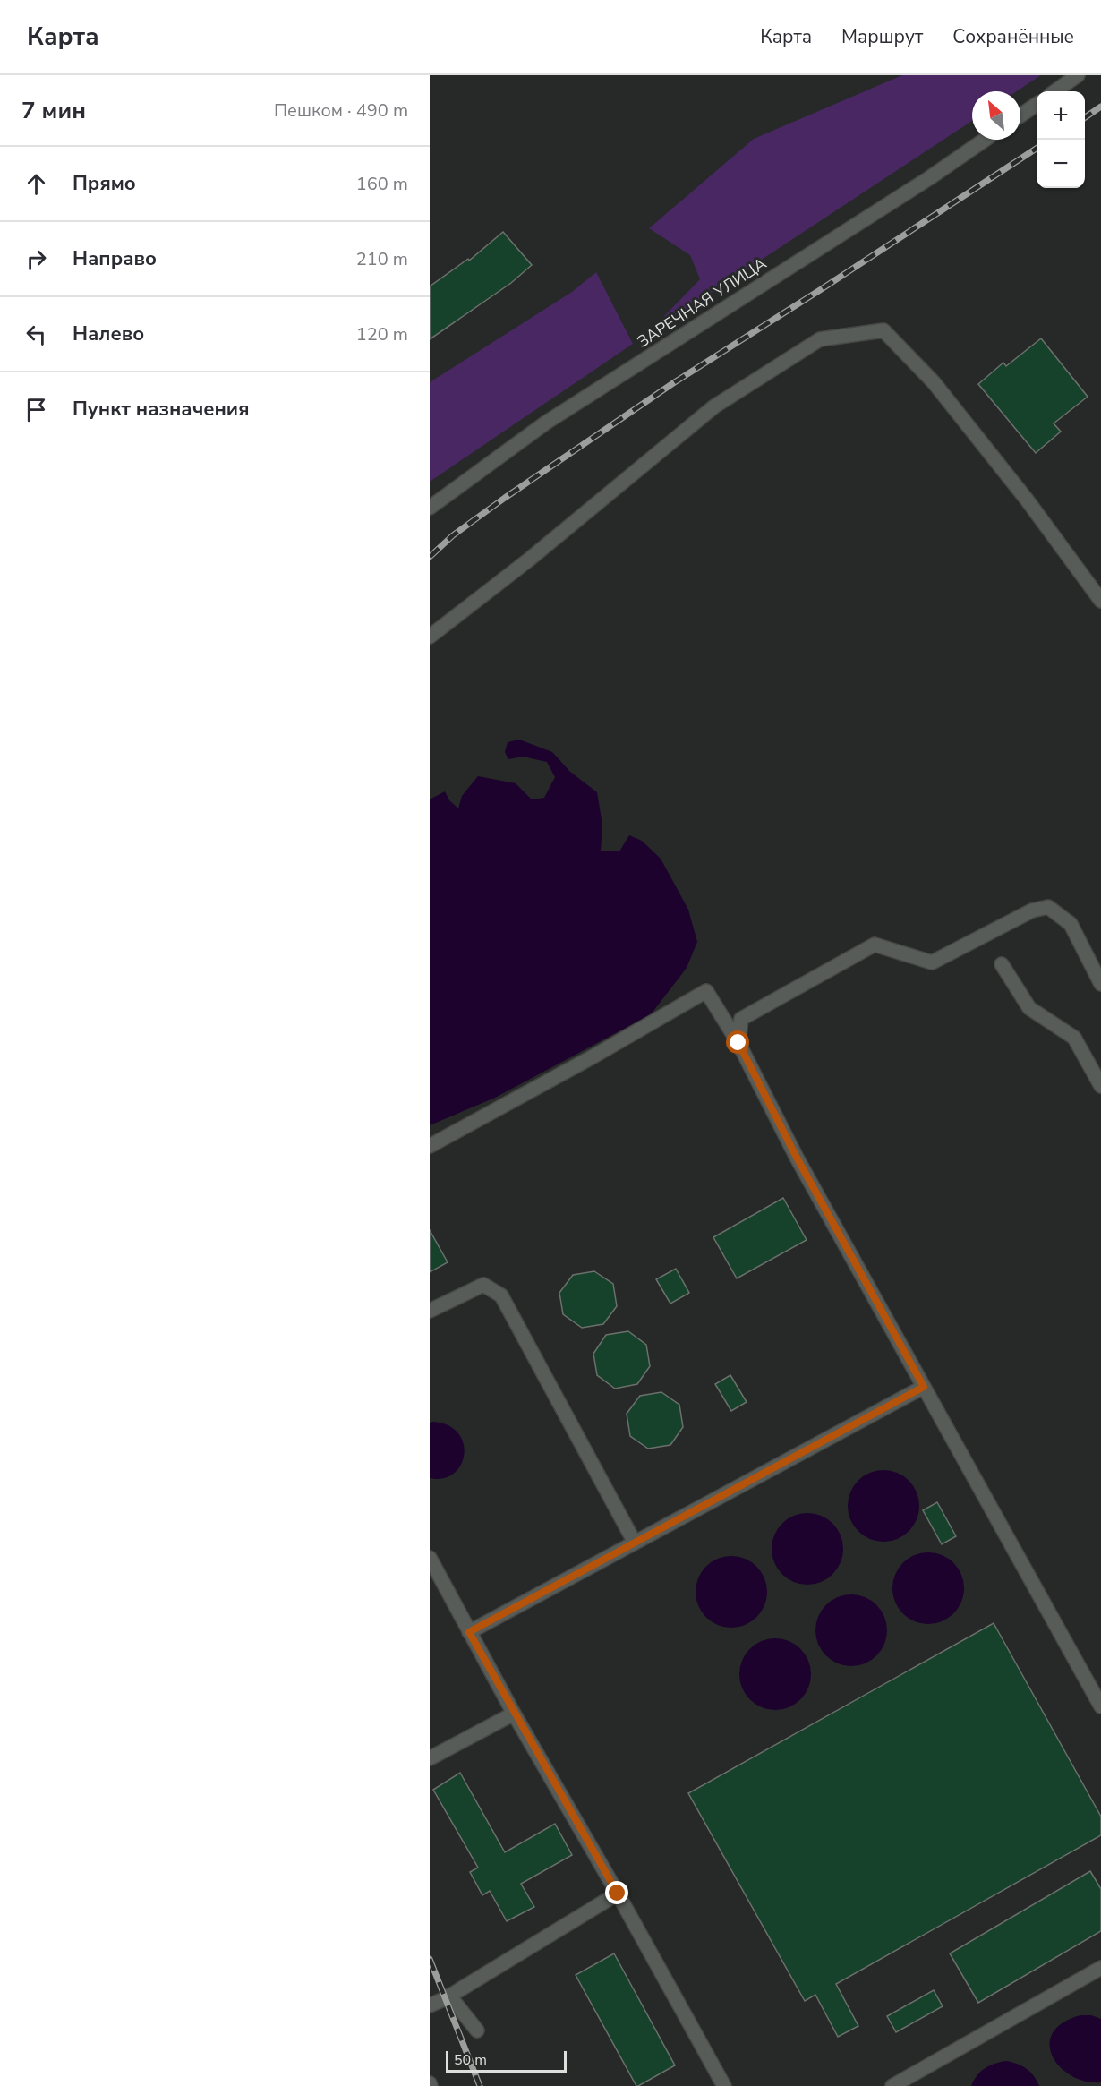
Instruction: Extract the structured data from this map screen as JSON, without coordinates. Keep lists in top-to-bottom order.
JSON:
{
  "streets": {
    "street": ["ЗАРЕЧНАЯ УЛИЦА"]
  },
  "scale_bar": "50 m",
  "north": "top left",
  "page": {
    "header": "Карта",
    "nav": ["Карта", "Маршрут", "Сохранённые"],
    "heading": ["7 мин", "Пешком · 490 m"],
    "map_buttons": ["+", "−"],
    "list": [
      ["Прямо", "160 m"],
      ["Направо", "210 m"],
      ["Налево", "120 m"],
      "Пункт назначения"
    ],
    "scale": "50 m"
  }
}
